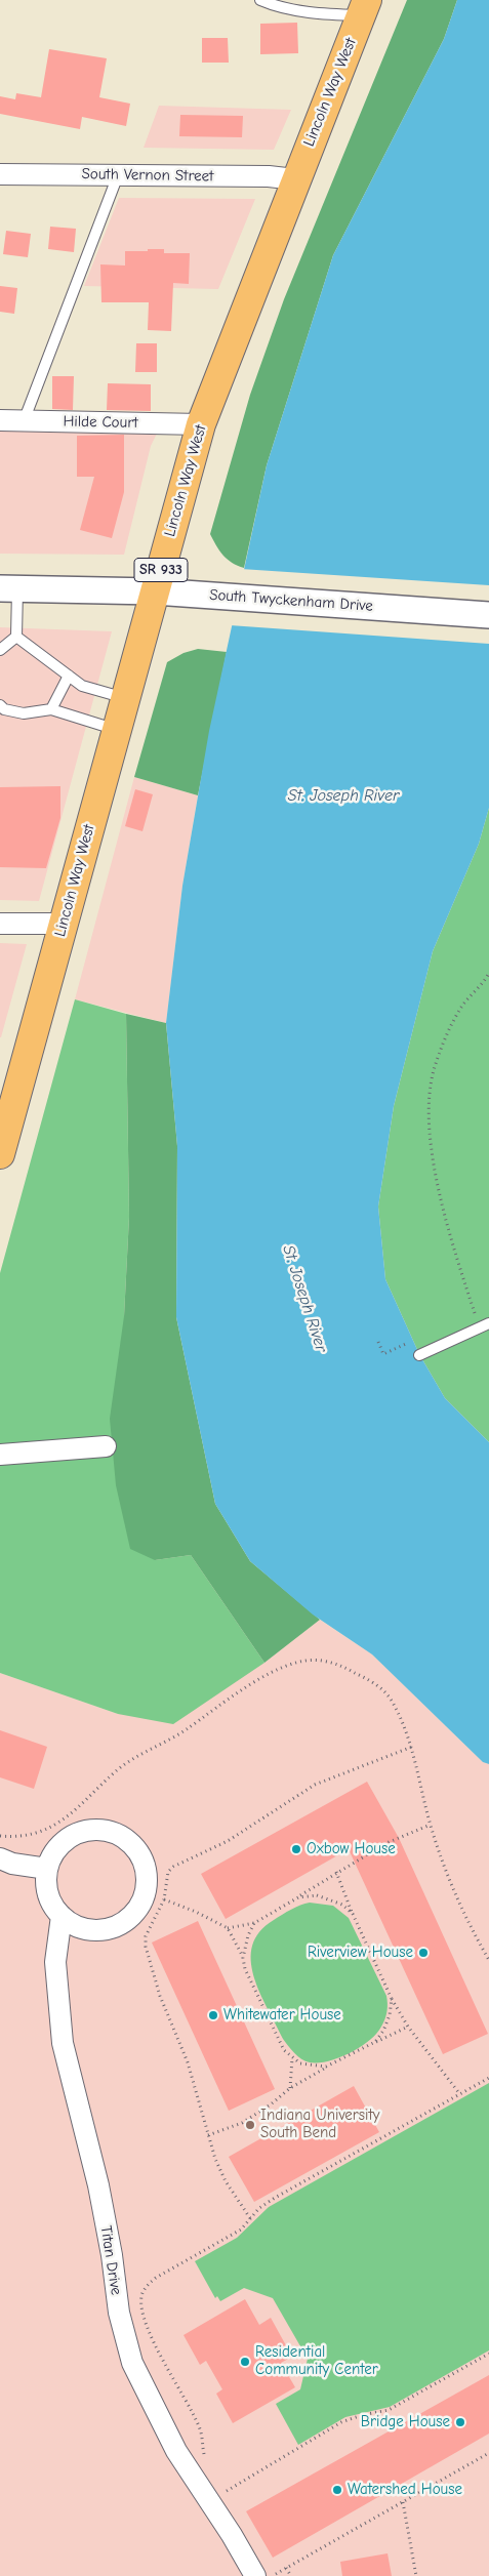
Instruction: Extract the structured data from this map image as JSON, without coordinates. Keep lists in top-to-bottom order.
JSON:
{
  "streets": {
    "main road": ["Lincoln Way West", "SR 933"],
    "street": [
      "South Vernon Street",
      "Hilde Court",
      "South Twyckenham Drive",
      "Titan Drive"
    ]
  },
  "crossings": [
    ["Lincoln Way West", "South Vernon Street"],
    ["Lincoln Way West", "Hilde Court"],
    ["Lincoln Way West", "South Twyckenham Drive"]
  ],
  "water": ["St. Joseph River"],
  "places": [
    "Oxbow House",
    "Riverview House",
    "Whitewater House",
    "Indiana University South Bend",
    "Residential Community Center",
    "Bridge House",
    "Watershed House"
  ]
}
